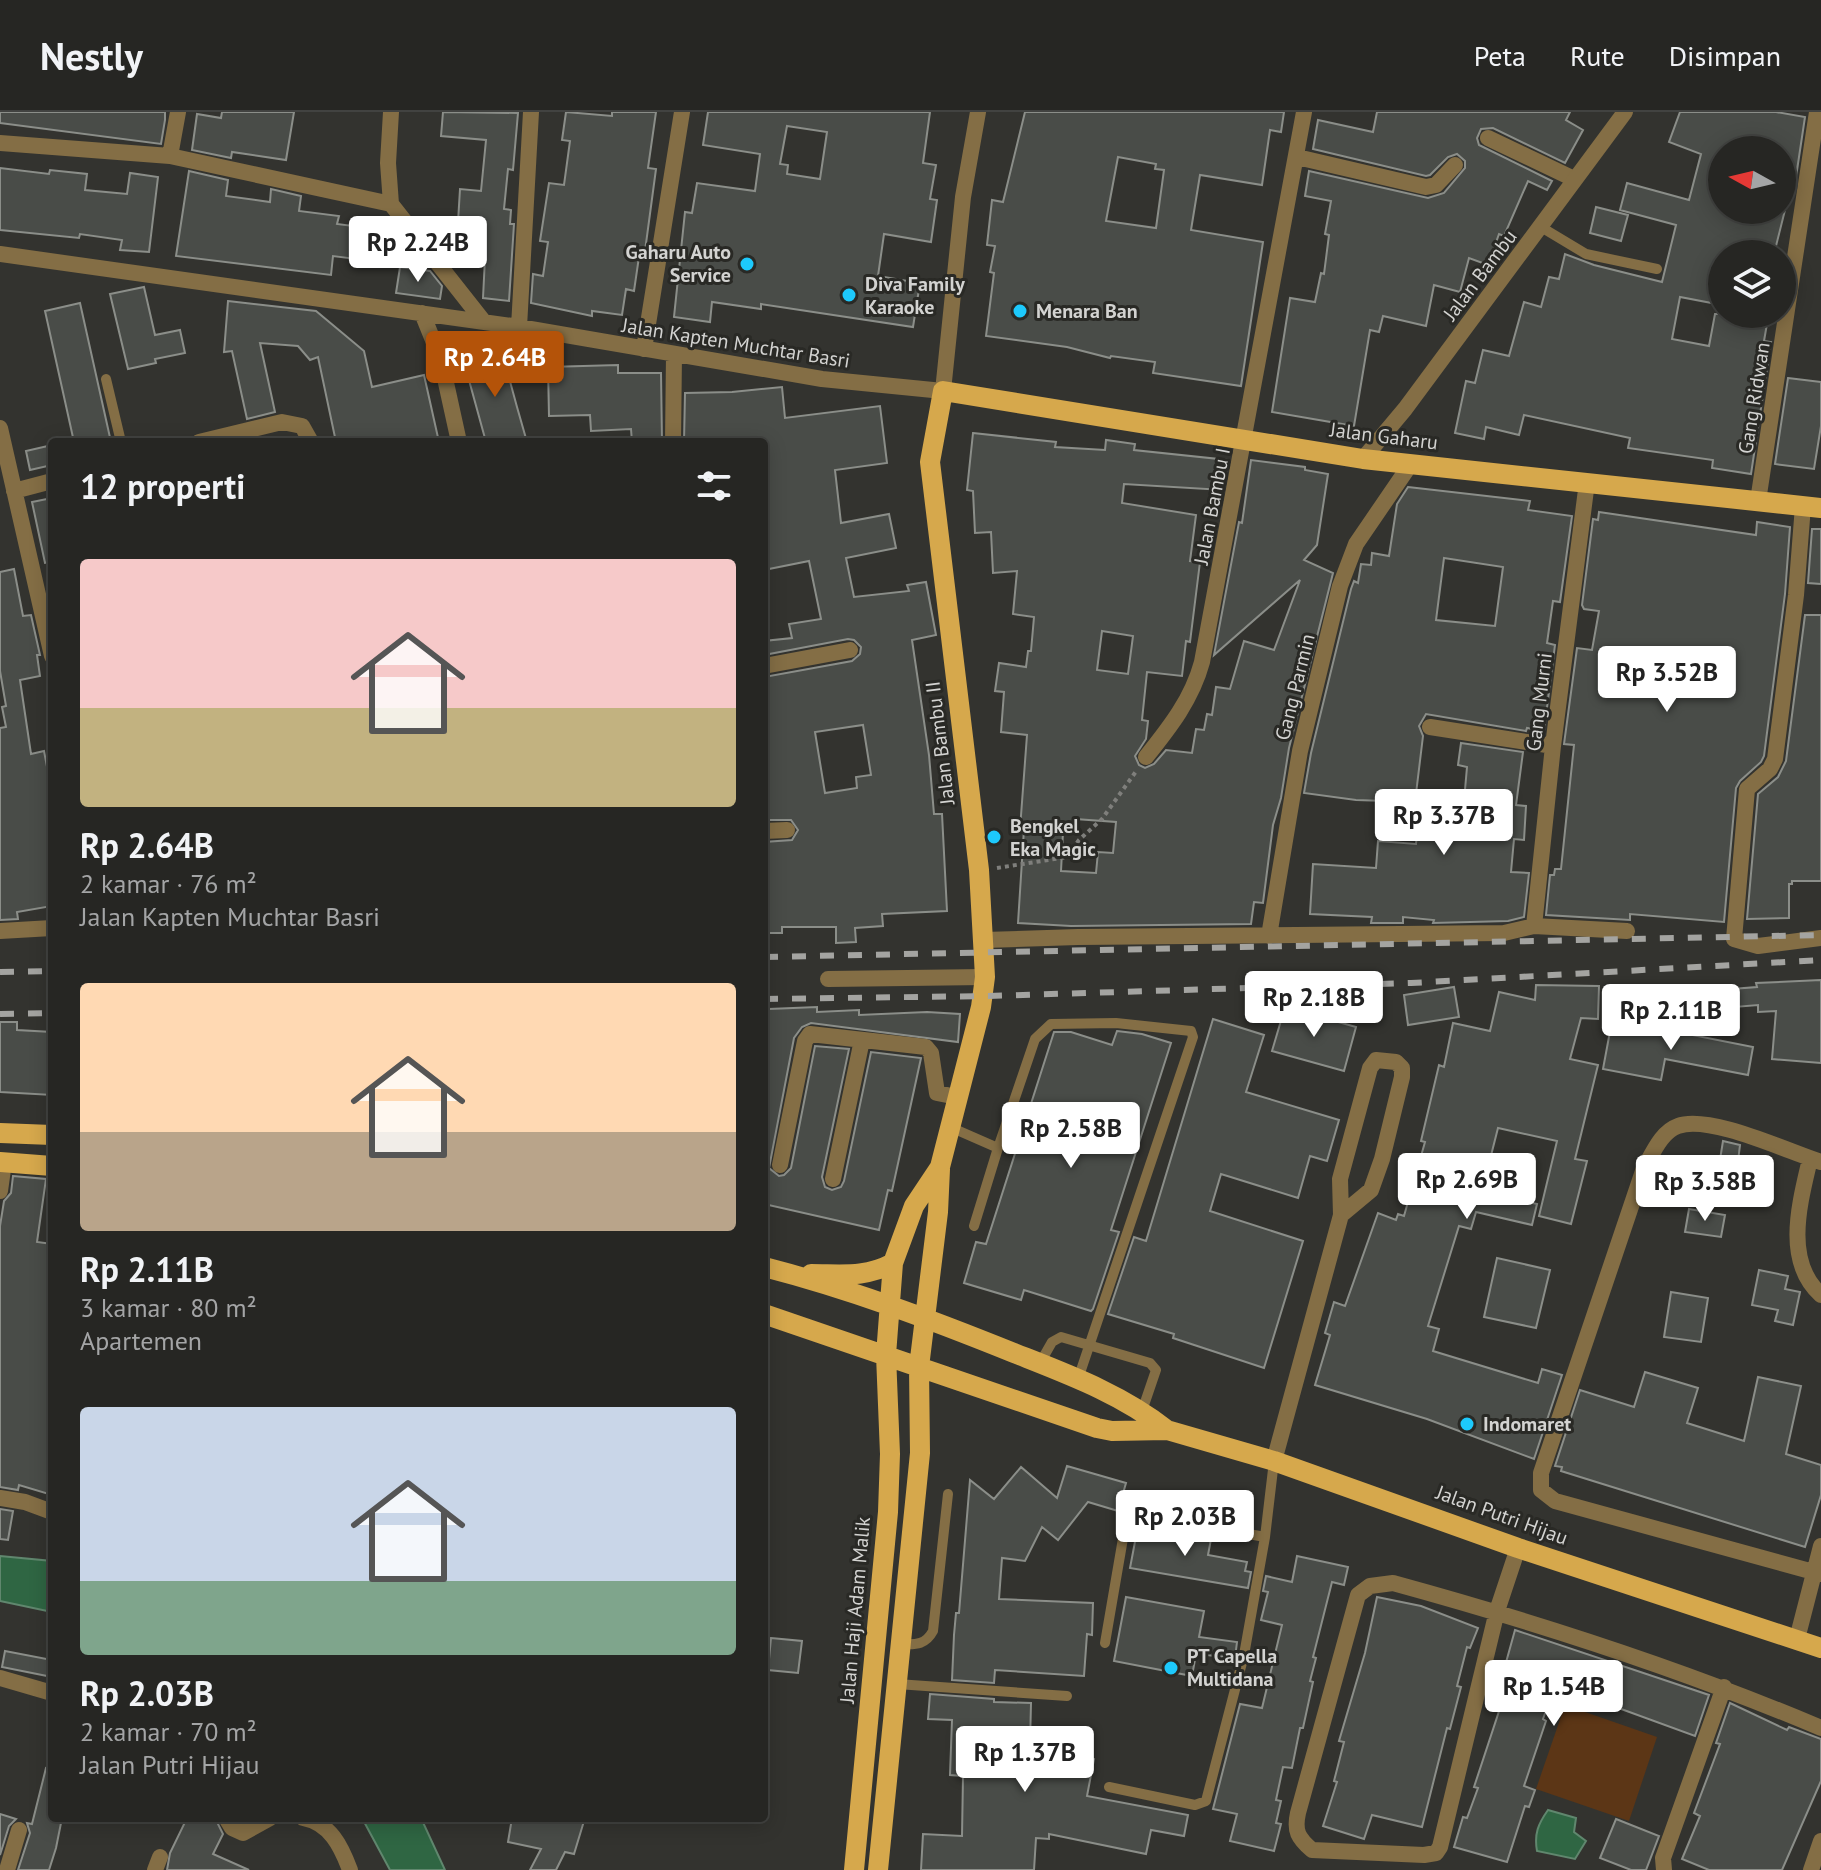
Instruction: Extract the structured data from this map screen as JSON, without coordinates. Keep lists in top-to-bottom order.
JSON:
{
  "streets": {
    "main road": [
      "Jalan Gaharu",
      "Jalan Bambu II",
      "Jalan Putri Hijau",
      "Jalan Haji Adam Malik"
    ],
    "street": [
      "Jalan Bambu",
      "Jalan Kapten Muchtar Basri",
      "Gang Ridwan",
      "Jalan Bambu I",
      "Gang Parmin",
      "Gang Murni"
    ]
  },
  "crossings": [
    ["Jalan Bambu", "Jalan Gaharu"],
    ["Jalan Kapten Muchtar Basri", "Jalan Gaharu"],
    ["Jalan Kapten Muchtar Basri", "Jalan Bambu II"],
    ["Gang Ridwan", "Jalan Gaharu"],
    ["Jalan Gaharu", "Jalan Bambu I"],
    ["Jalan Gaharu", "Gang Parmin"],
    ["Jalan Gaharu", "Gang Murni"],
    ["Jalan Gaharu", "Jalan Bambu II"],
    ["Jalan Bambu II", "Jalan Putri Hijau"],
    ["Jalan Bambu II", "Jalan Haji Adam Malik"],
    ["Jalan Putri Hijau", "Jalan Haji Adam Malik"]
  ],
  "places": [
    "Gaharu Auto Service",
    "Diva Family Karaoke",
    "Menara Ban",
    "Bengkel Eka Magic",
    "Indomaret",
    "PT Capella Multidana"
  ],
  "north": "left",
  "page": {
    "header": "Nestly",
    "nav": ["Peta", "Rute", "Disimpan"],
    "price": [
      "Rp 2.24B",
      "Rp 2.64B",
      "Rp 3.52B",
      "Rp 3.37B",
      "Rp 2.18B",
      "Rp 2.11B",
      "Rp 2.58B",
      "Rp 2.69B",
      "Rp 3.58B",
      "Rp 2.03B",
      "Rp 1.54B",
      "Rp 1.37B"
    ],
    "heading": "12 properti",
    "list": [
      {
        "name": "Rp 2.64B",
        "note": "2 kamar · 76 m² · Jalan Kapten Muchtar Basri"
      },
      {
        "name": "Rp 2.11B",
        "note": "3 kamar · 80 m² · Apartemen"
      },
      {
        "name": "Rp 2.03B",
        "note": "2 kamar · 70 m² · Jalan Putri Hijau"
      }
    ]
  }
}
